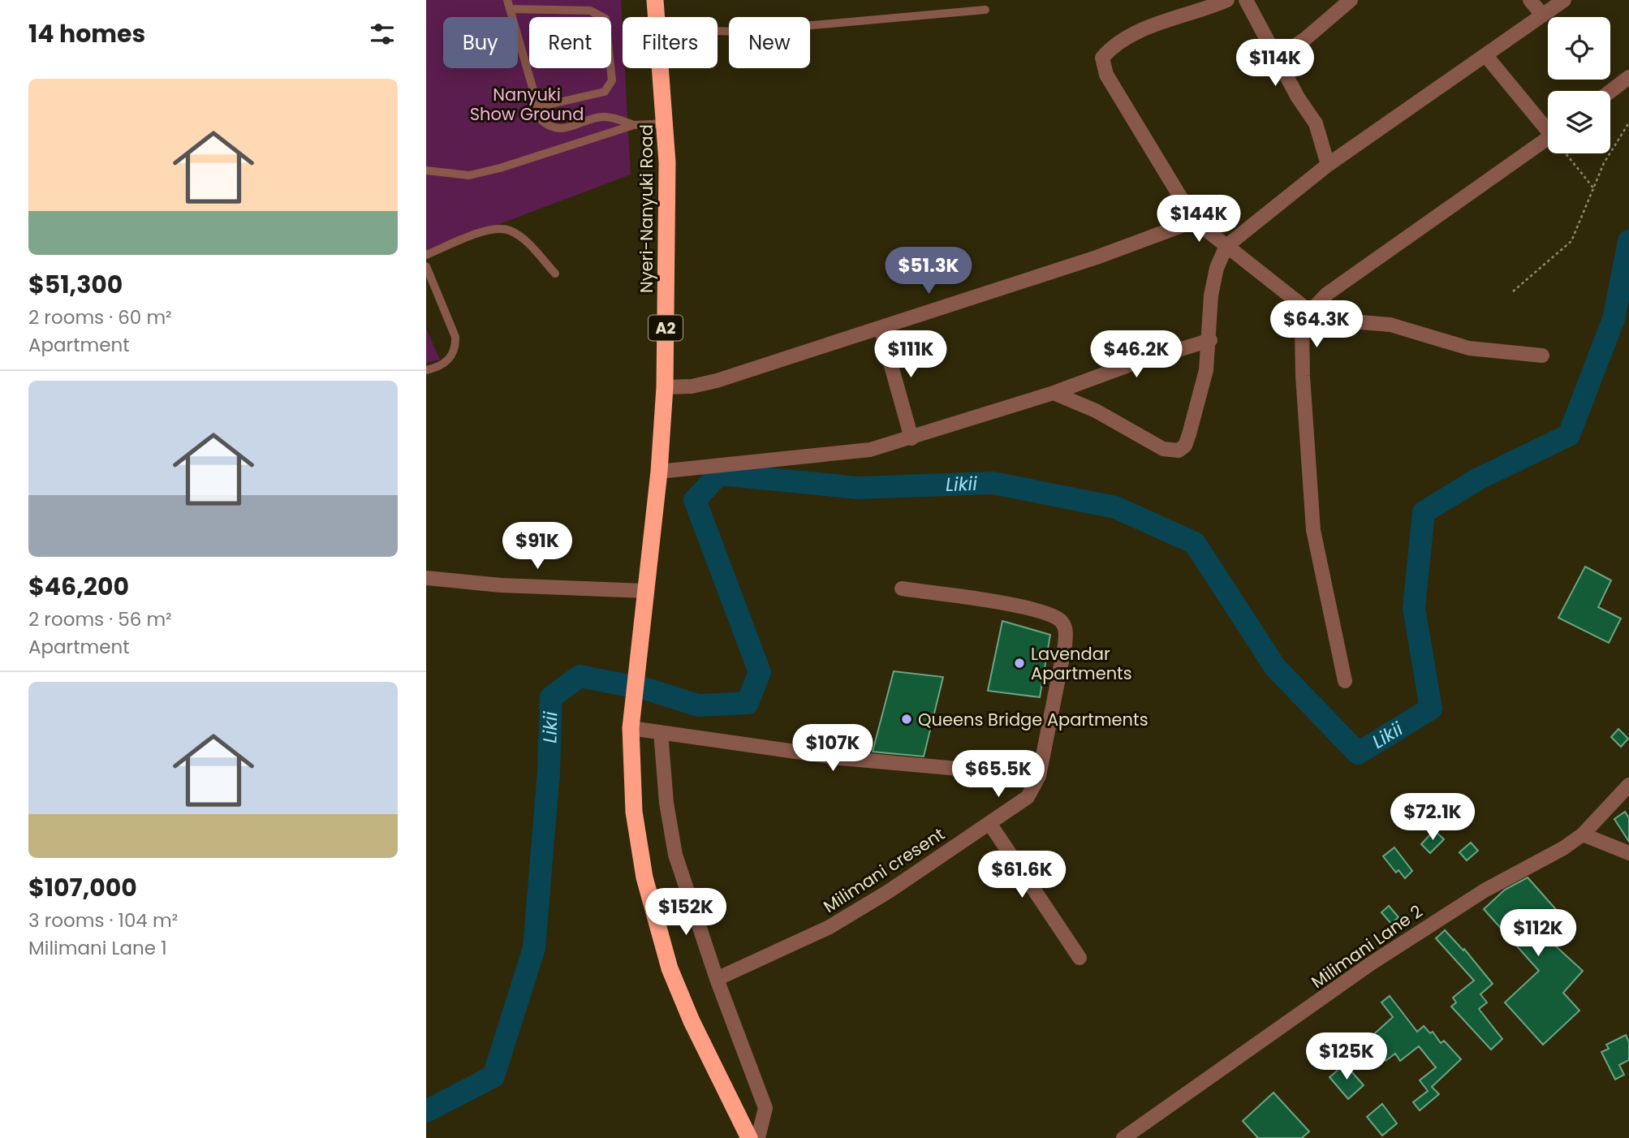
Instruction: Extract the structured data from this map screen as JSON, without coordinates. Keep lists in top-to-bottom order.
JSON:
{
  "streets": {
    "highway": ["Nyeri-Nanyuki Road", "A2"],
    "street": ["Milimani cresent", "Milimani Lane 2"]
  },
  "crossings": [
    ["Nyeri-Nanyuki Road", "A2"]
  ],
  "water": ["Likii"],
  "parks": ["Nanyuki Show Ground"],
  "places": ["Lavendar Apartments", "Queens Bridge Apartments"],
  "page": {
    "heading": "14 homes",
    "chip": [
      "Buy",
      "Rent",
      "Filters",
      "New"
    ],
    "price": [
      "$114K",
      "$144K",
      "$51.3K",
      "$64.3K",
      "$111K",
      "$46.2K",
      "$91K",
      "$107K",
      "$65.5K",
      "$72.1K",
      "$61.6K",
      "$152K",
      "$112K",
      "$125K"
    ],
    "list": [
      {
        "name": "$51,300",
        "note": "2 rooms · 60 m² · Apartment"
      },
      {
        "name": "$46,200",
        "note": "2 rooms · 56 m² · Apartment"
      },
      {
        "name": "$107,000",
        "note": "3 rooms · 104 m² · Milimani Lane 1"
      }
    ]
  }
}
